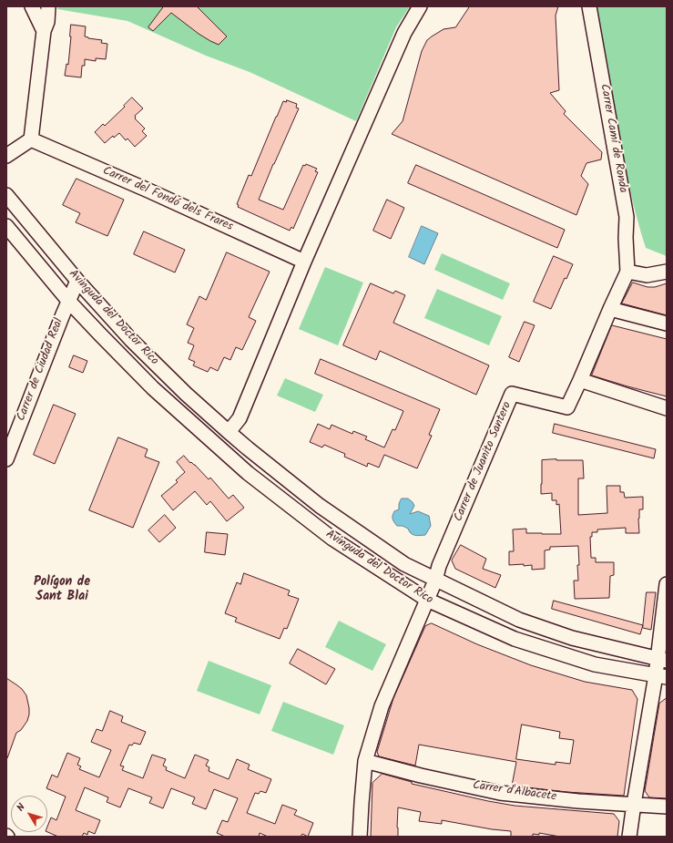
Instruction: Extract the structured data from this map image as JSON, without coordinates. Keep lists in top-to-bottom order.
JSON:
{
  "streets": {
    "street": [
      "Carrer Camí de Ronda",
      "Carrer del Fondó dels Frares",
      "Avinguda del Doctor Rico",
      "Carrer de Ciudad Real",
      "Carrer de Juanito Santero",
      "Carrer d'Albacete"
    ]
  },
  "crossings": [
    ["Carrer Camí de Ronda", "Carrer de Juanito Santero"],
    ["Avinguda del Doctor Rico", "Carrer de Ciudad Real"],
    ["Avinguda del Doctor Rico", "Carrer de Juanito Santero"],
    ["Carrer de Juanito Santero", "Carrer d'Albacete"]
  ],
  "districts": ["Polígon de Sant Blai"],
  "north": "top left"
}
